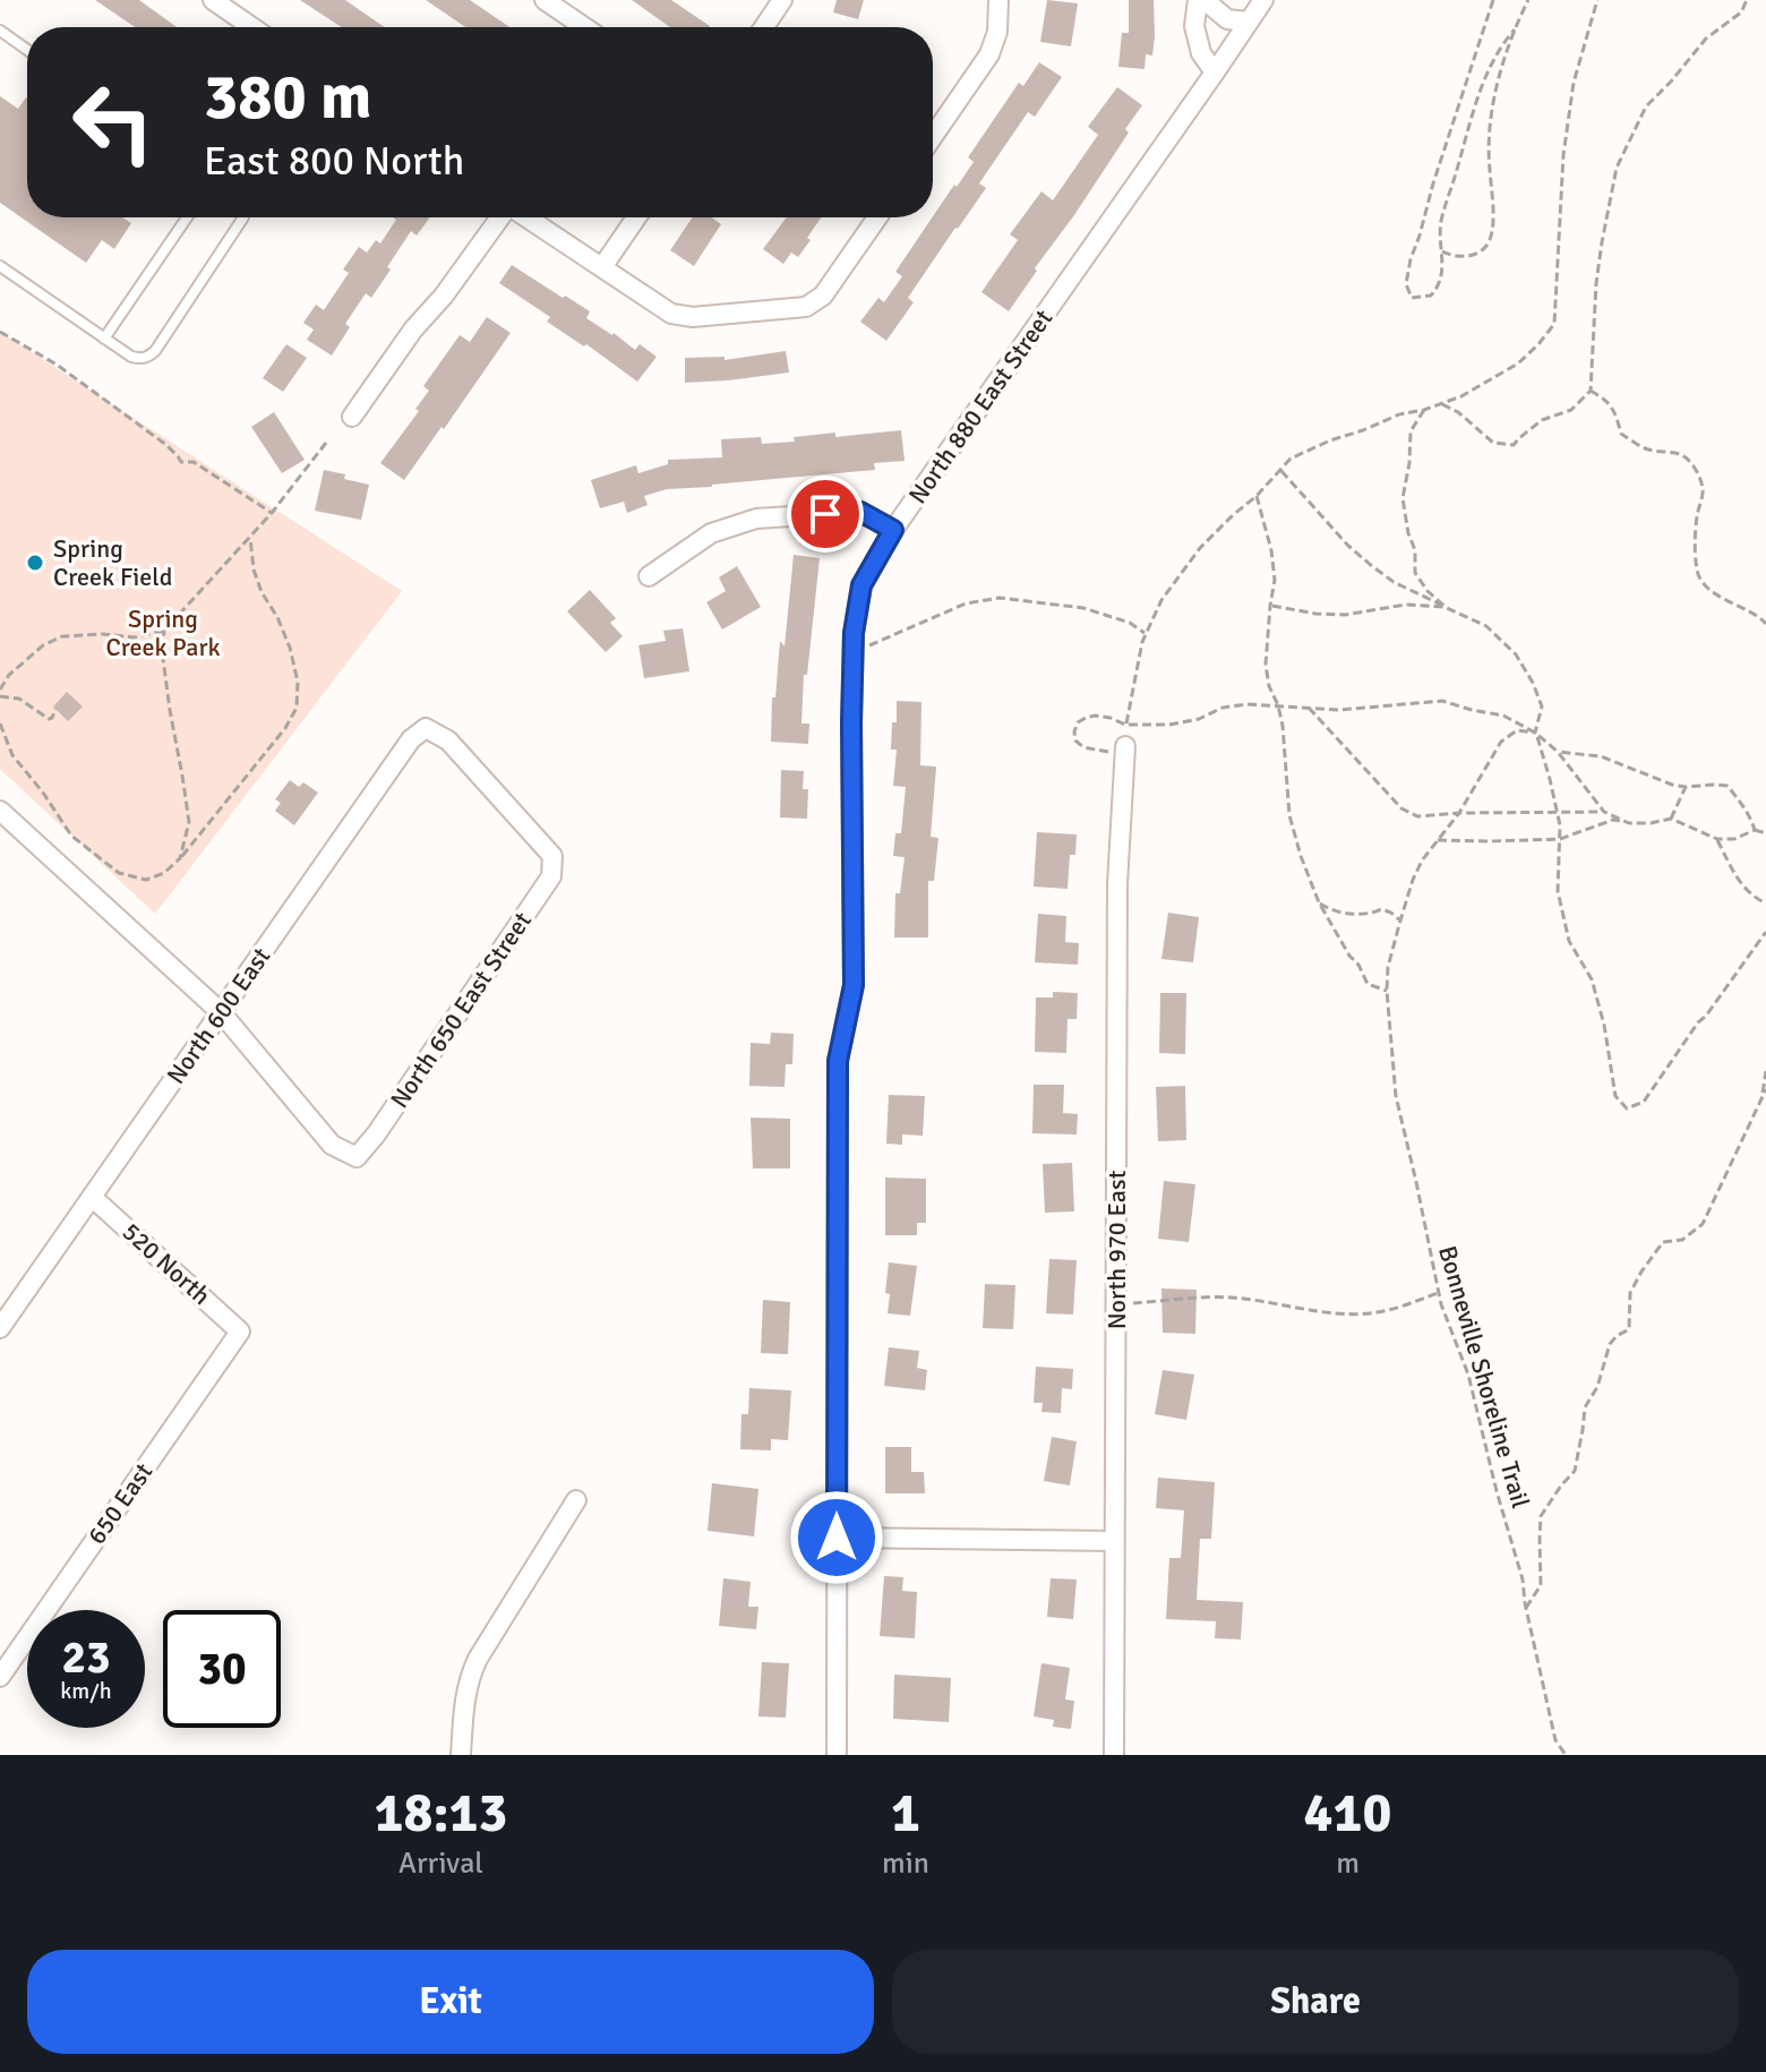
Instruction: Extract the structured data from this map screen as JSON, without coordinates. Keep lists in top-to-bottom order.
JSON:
{
  "streets": {
    "street": [
      "North 880 East Street",
      "North 650 East Street",
      "North 600 East",
      "North 970 East",
      "520 North",
      "650 East"
    ],
    "path": ["Bonneville Shoreline Trail"]
  },
  "crossings": [
    ["North 650 East Street", "North 600 East"],
    ["North 600 East", "520 North"],
    ["520 North", "650 East"]
  ],
  "parks": ["Spring Creek Park"],
  "places": ["Spring Creek Field"],
  "page": {
    "turn": ["380 m", "East 800 North"],
    "speed": "23 km/h",
    "limit": "30",
    "eta": [
      "18:13",
      "Arrival",
      "1",
      "min",
      "410",
      "m"
    ],
    "buttons": ["Exit", "Share"]
  }
}
